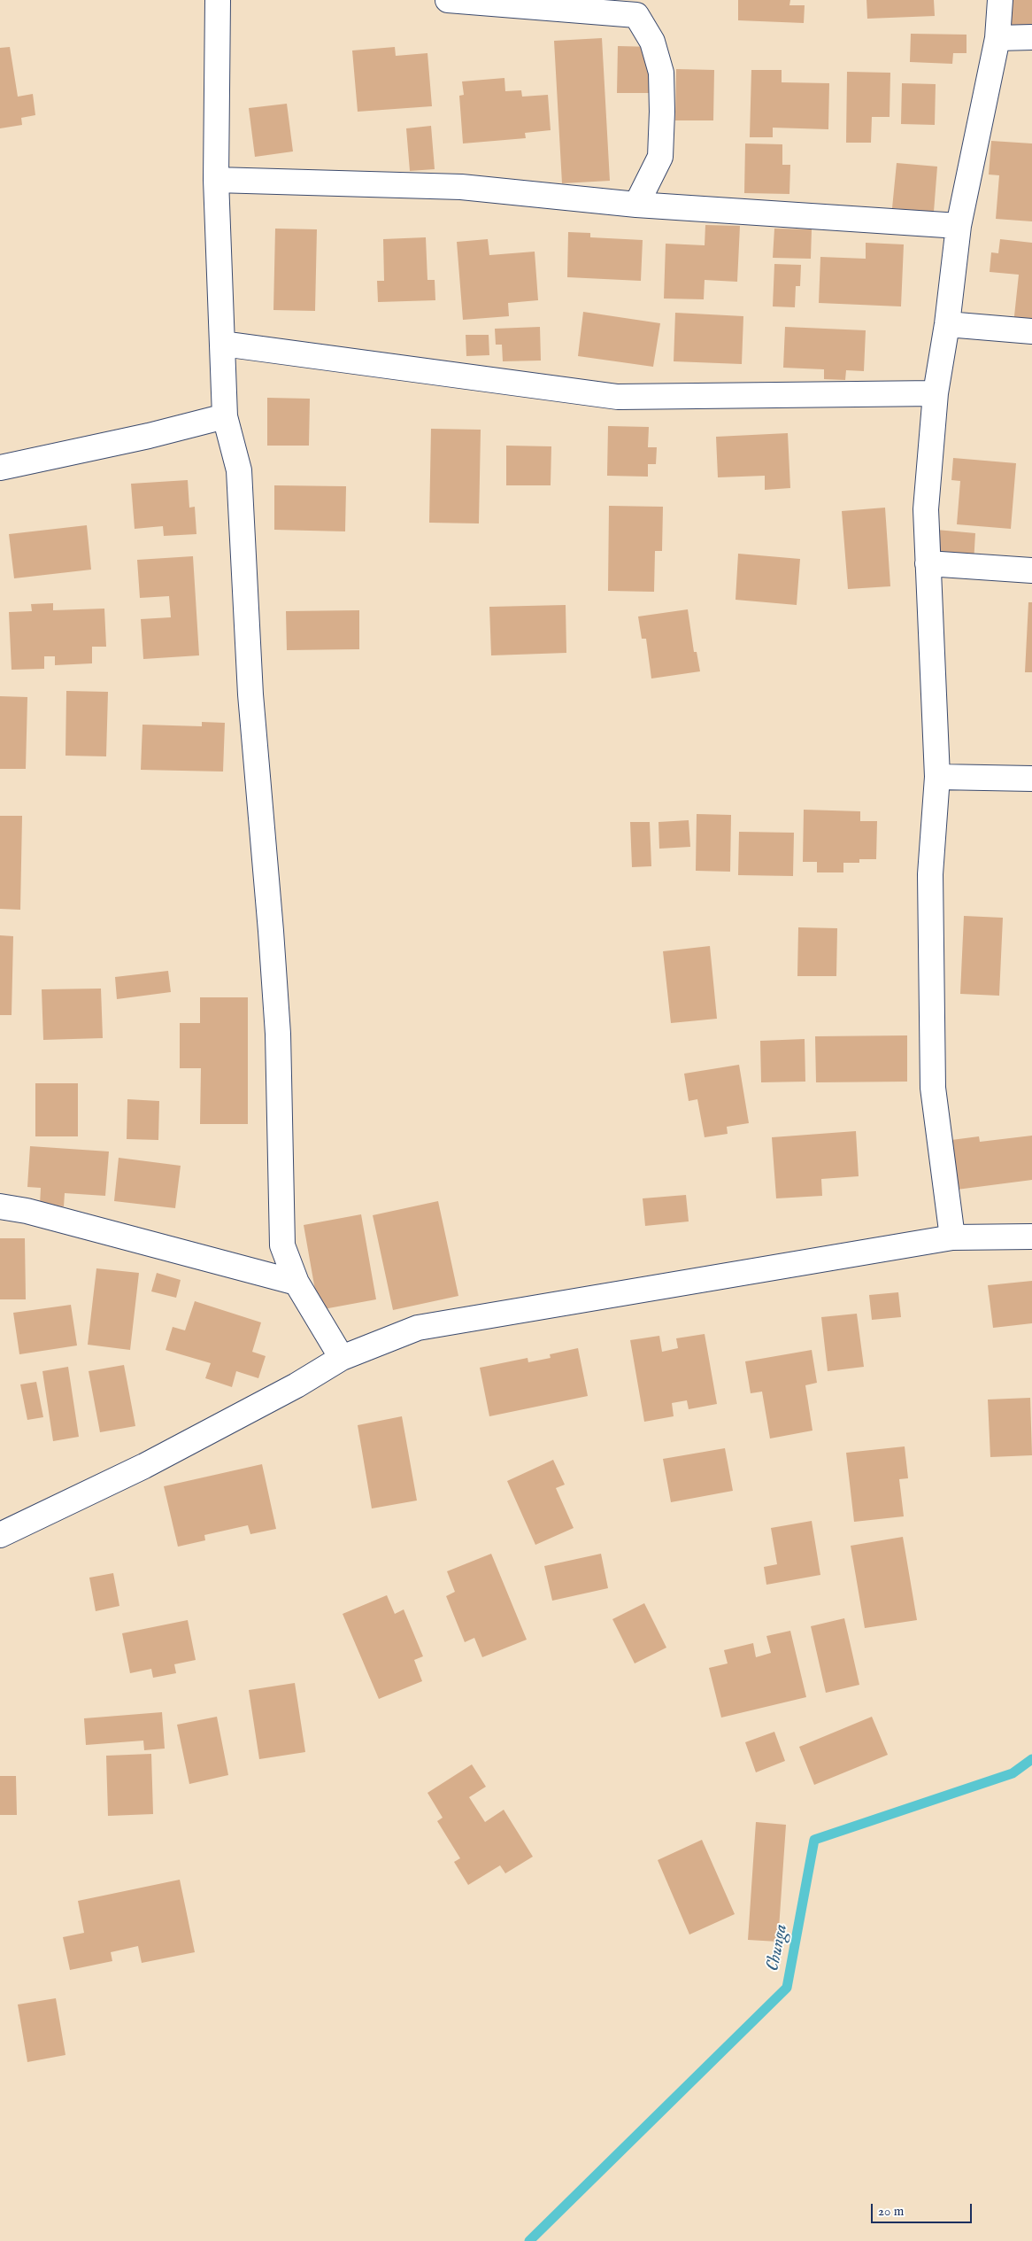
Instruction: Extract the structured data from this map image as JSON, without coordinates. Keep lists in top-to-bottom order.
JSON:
{
  "water": ["Chunga"],
  "scale_bar": "20 m"
}
